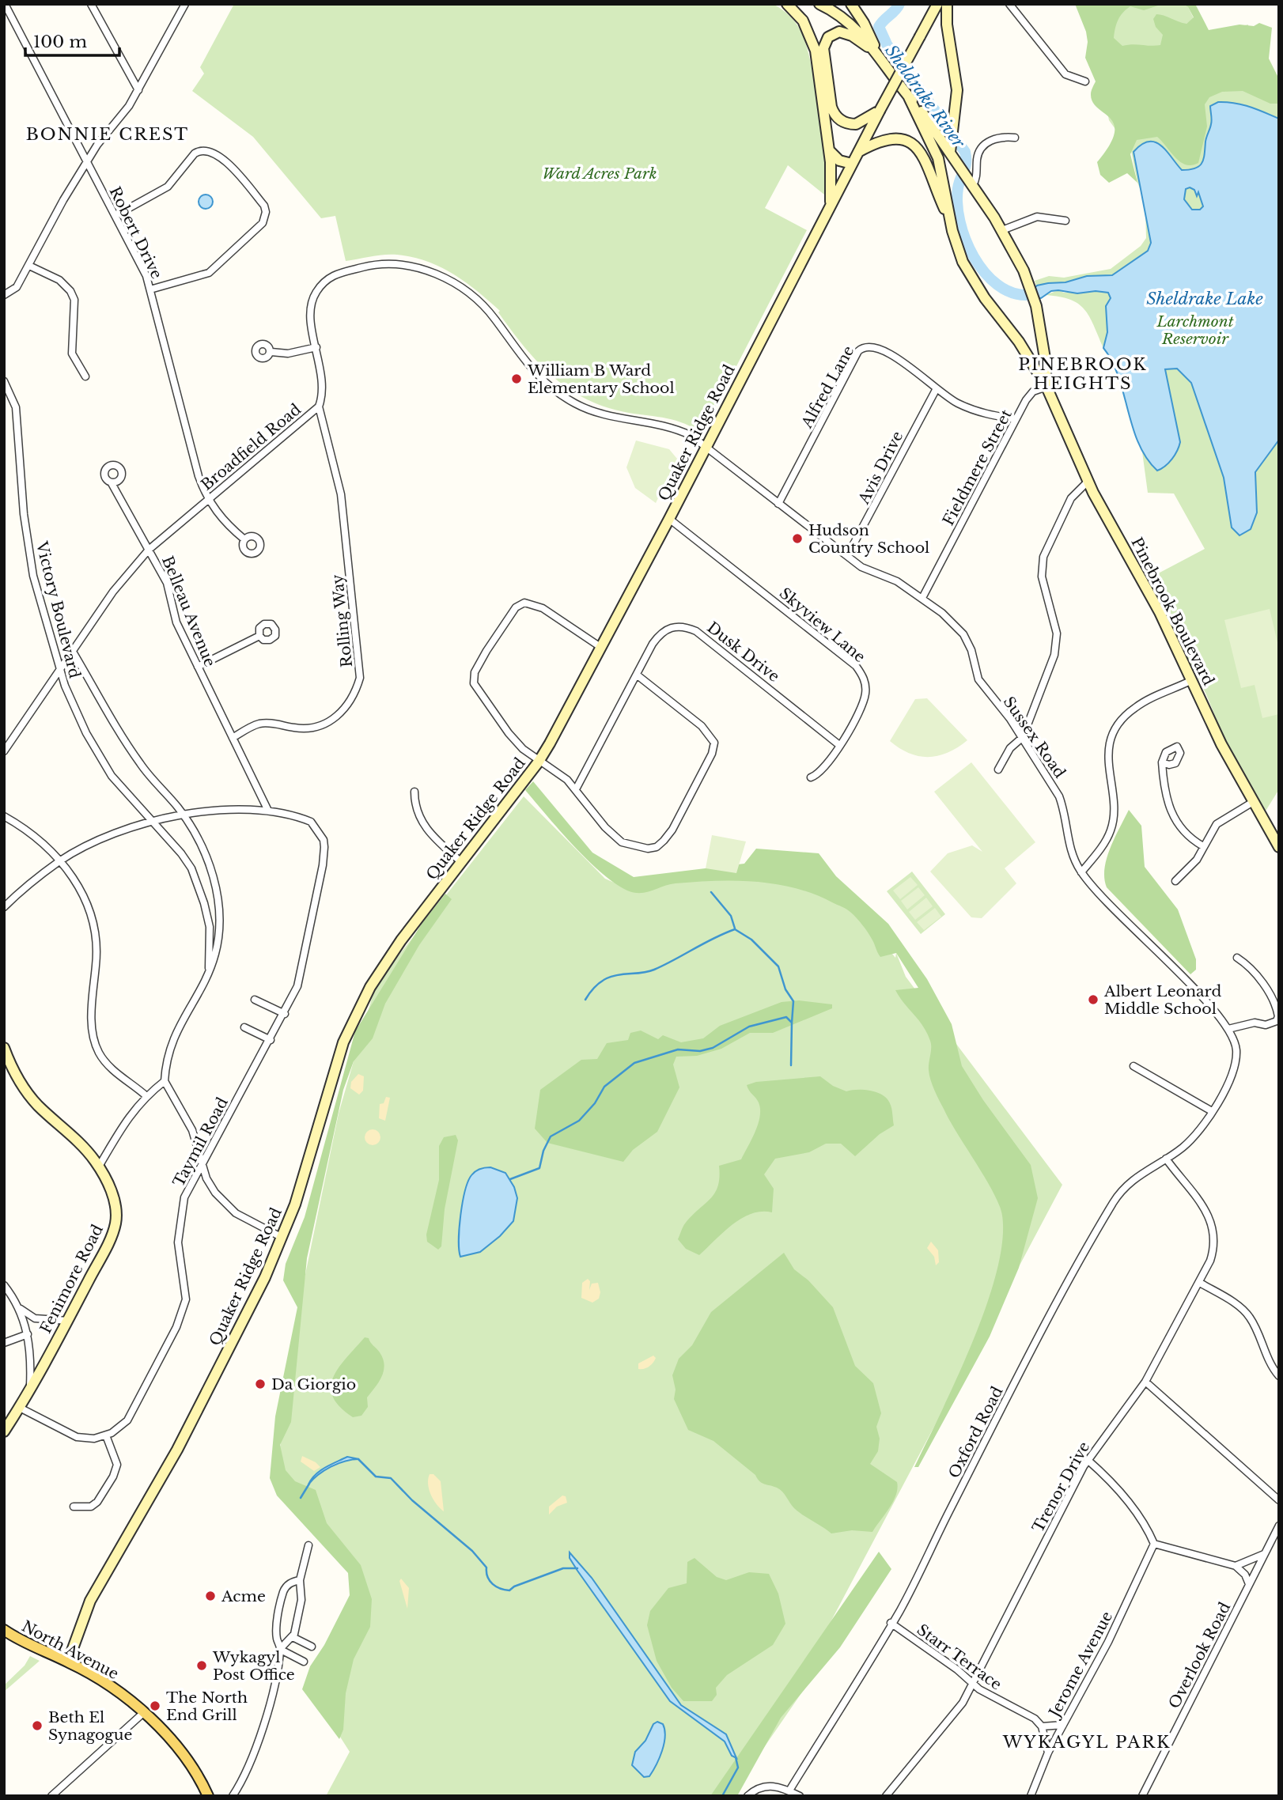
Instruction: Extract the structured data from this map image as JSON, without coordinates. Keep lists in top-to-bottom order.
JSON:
{
  "streets": {
    "main road": ["North Avenue"],
    "street": [
      "Robert Drive",
      "Alfred Lane",
      "Quaker Ridge Road",
      "Broadfield Road",
      "Avis Drive",
      "Fieldmere Street",
      "Victory Boulevard",
      "Belleau Avenue",
      "Pinebrook Boulevard",
      "Rolling Way",
      "Skyview Lane",
      "Dusk Drive",
      "Sussex Road",
      "Taymil Road",
      "Fenimore Road",
      "Oxford Road",
      "Trenor Drive",
      "Overlook Road",
      "Starr Terrace",
      "Jerome Avenue"
    ]
  },
  "crossings": [
    ["Robert Drive", "Broadfield Road"],
    ["Alfred Lane", "Avis Drive"],
    ["Alfred Lane", "Fieldmere Street"],
    ["Alfred Lane", "Sussex Road"],
    ["Quaker Ridge Road", "Broadfield Road"],
    ["Quaker Ridge Road", "Skyview Lane"],
    ["Quaker Ridge Road", "Sussex Road"],
    ["Quaker Ridge Road", "North Avenue"],
    ["Broadfield Road", "Victory Boulevard"],
    ["Broadfield Road", "Belleau Avenue"],
    ["Broadfield Road", "Rolling Way"],
    ["Broadfield Road", "Sussex Road"],
    ["Avis Drive", "Sussex Road"],
    ["Fieldmere Street", "Pinebrook Boulevard"],
    ["Fieldmere Street", "Sussex Road"],
    ["Belleau Avenue", "Rolling Way"],
    ["Belleau Avenue", "Taymil Road"],
    ["Skyview Lane", "Dusk Drive"],
    ["Sussex Road", "Oxford Road"],
    ["Oxford Road", "Trenor Drive"],
    ["Oxford Road", "Starr Terrace"],
    ["Trenor Drive", "Starr Terrace"]
  ],
  "districts": ["BONNIE CREST", "PINEBROOK HEIGHTS", "WYKAGYL PARK"],
  "water": ["Sheldrake River", "Sheldrake Lake"],
  "parks": ["Ward Acres Park", "Larchmont Reservoir"],
  "places": [
    "William B Ward Elementary School",
    "Hudson Country School",
    "Albert Leonard Middle School",
    "Da Giorgio",
    "Acme",
    "Wykagyl Post Office",
    "The North End Grill",
    "Beth El Synagogue"
  ],
  "scale_bar": "100 m"
}
